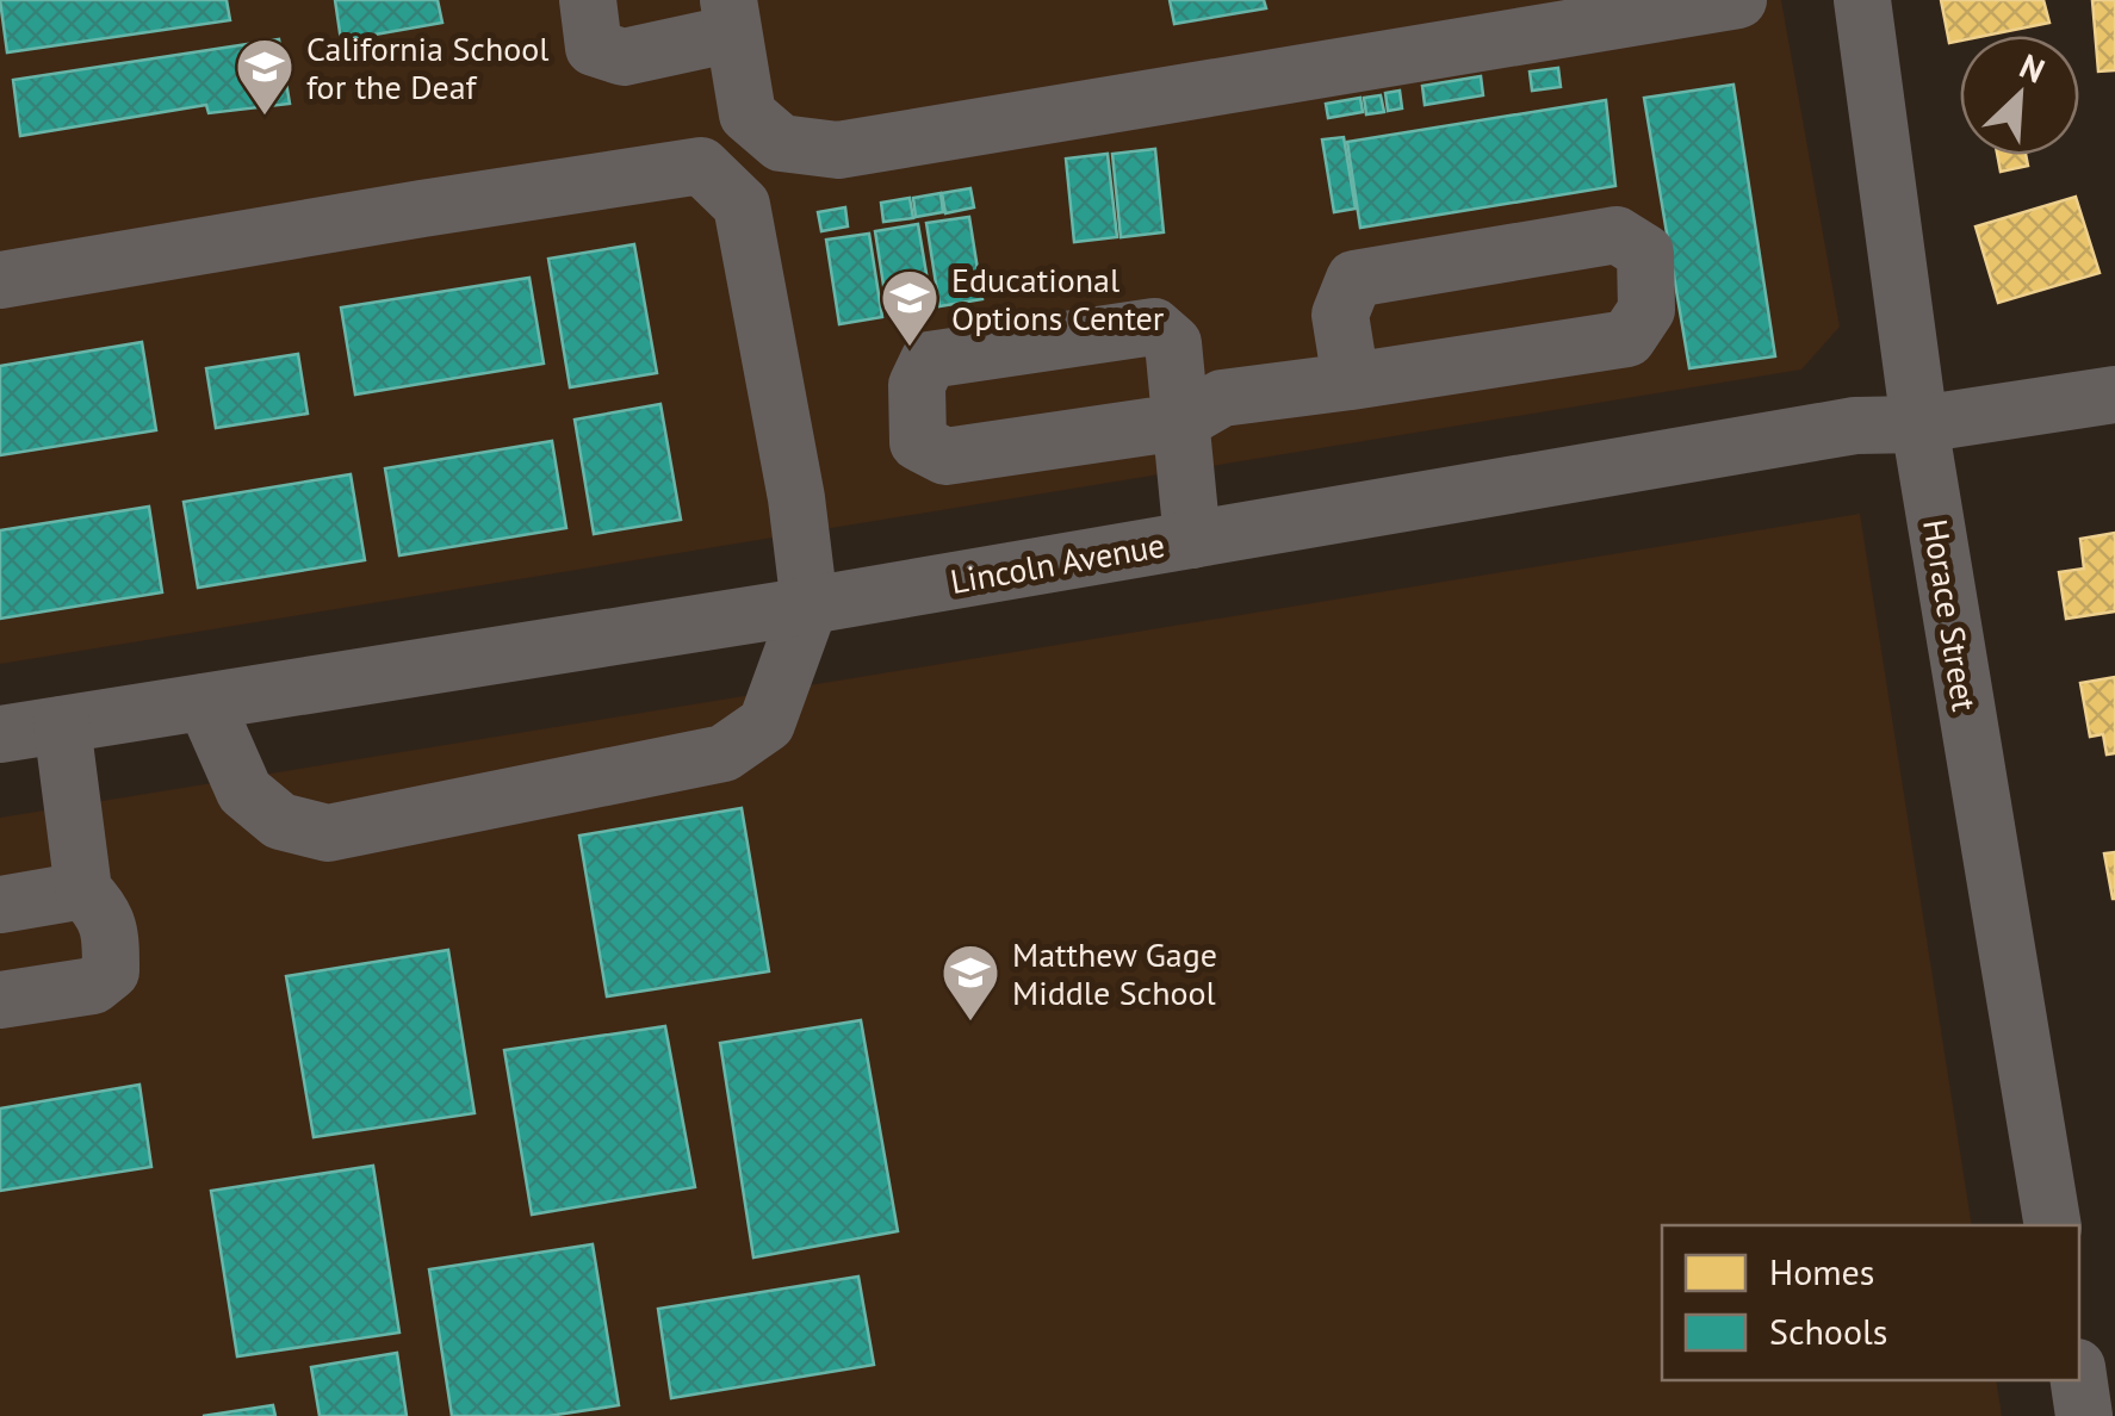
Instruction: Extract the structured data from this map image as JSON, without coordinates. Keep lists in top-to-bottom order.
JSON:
{
  "streets": {
    "street": ["Lincoln Avenue", "Horace Street"]
  },
  "crossings": [
    ["Lincoln Avenue", "Horace Street"]
  ],
  "places": {
    "school or university": ["California School for the Deaf", "Educational Options Center", "Matthew Gage Middle School"]
  },
  "legend": ["Homes", "Schools"],
  "north": "top right"
}
